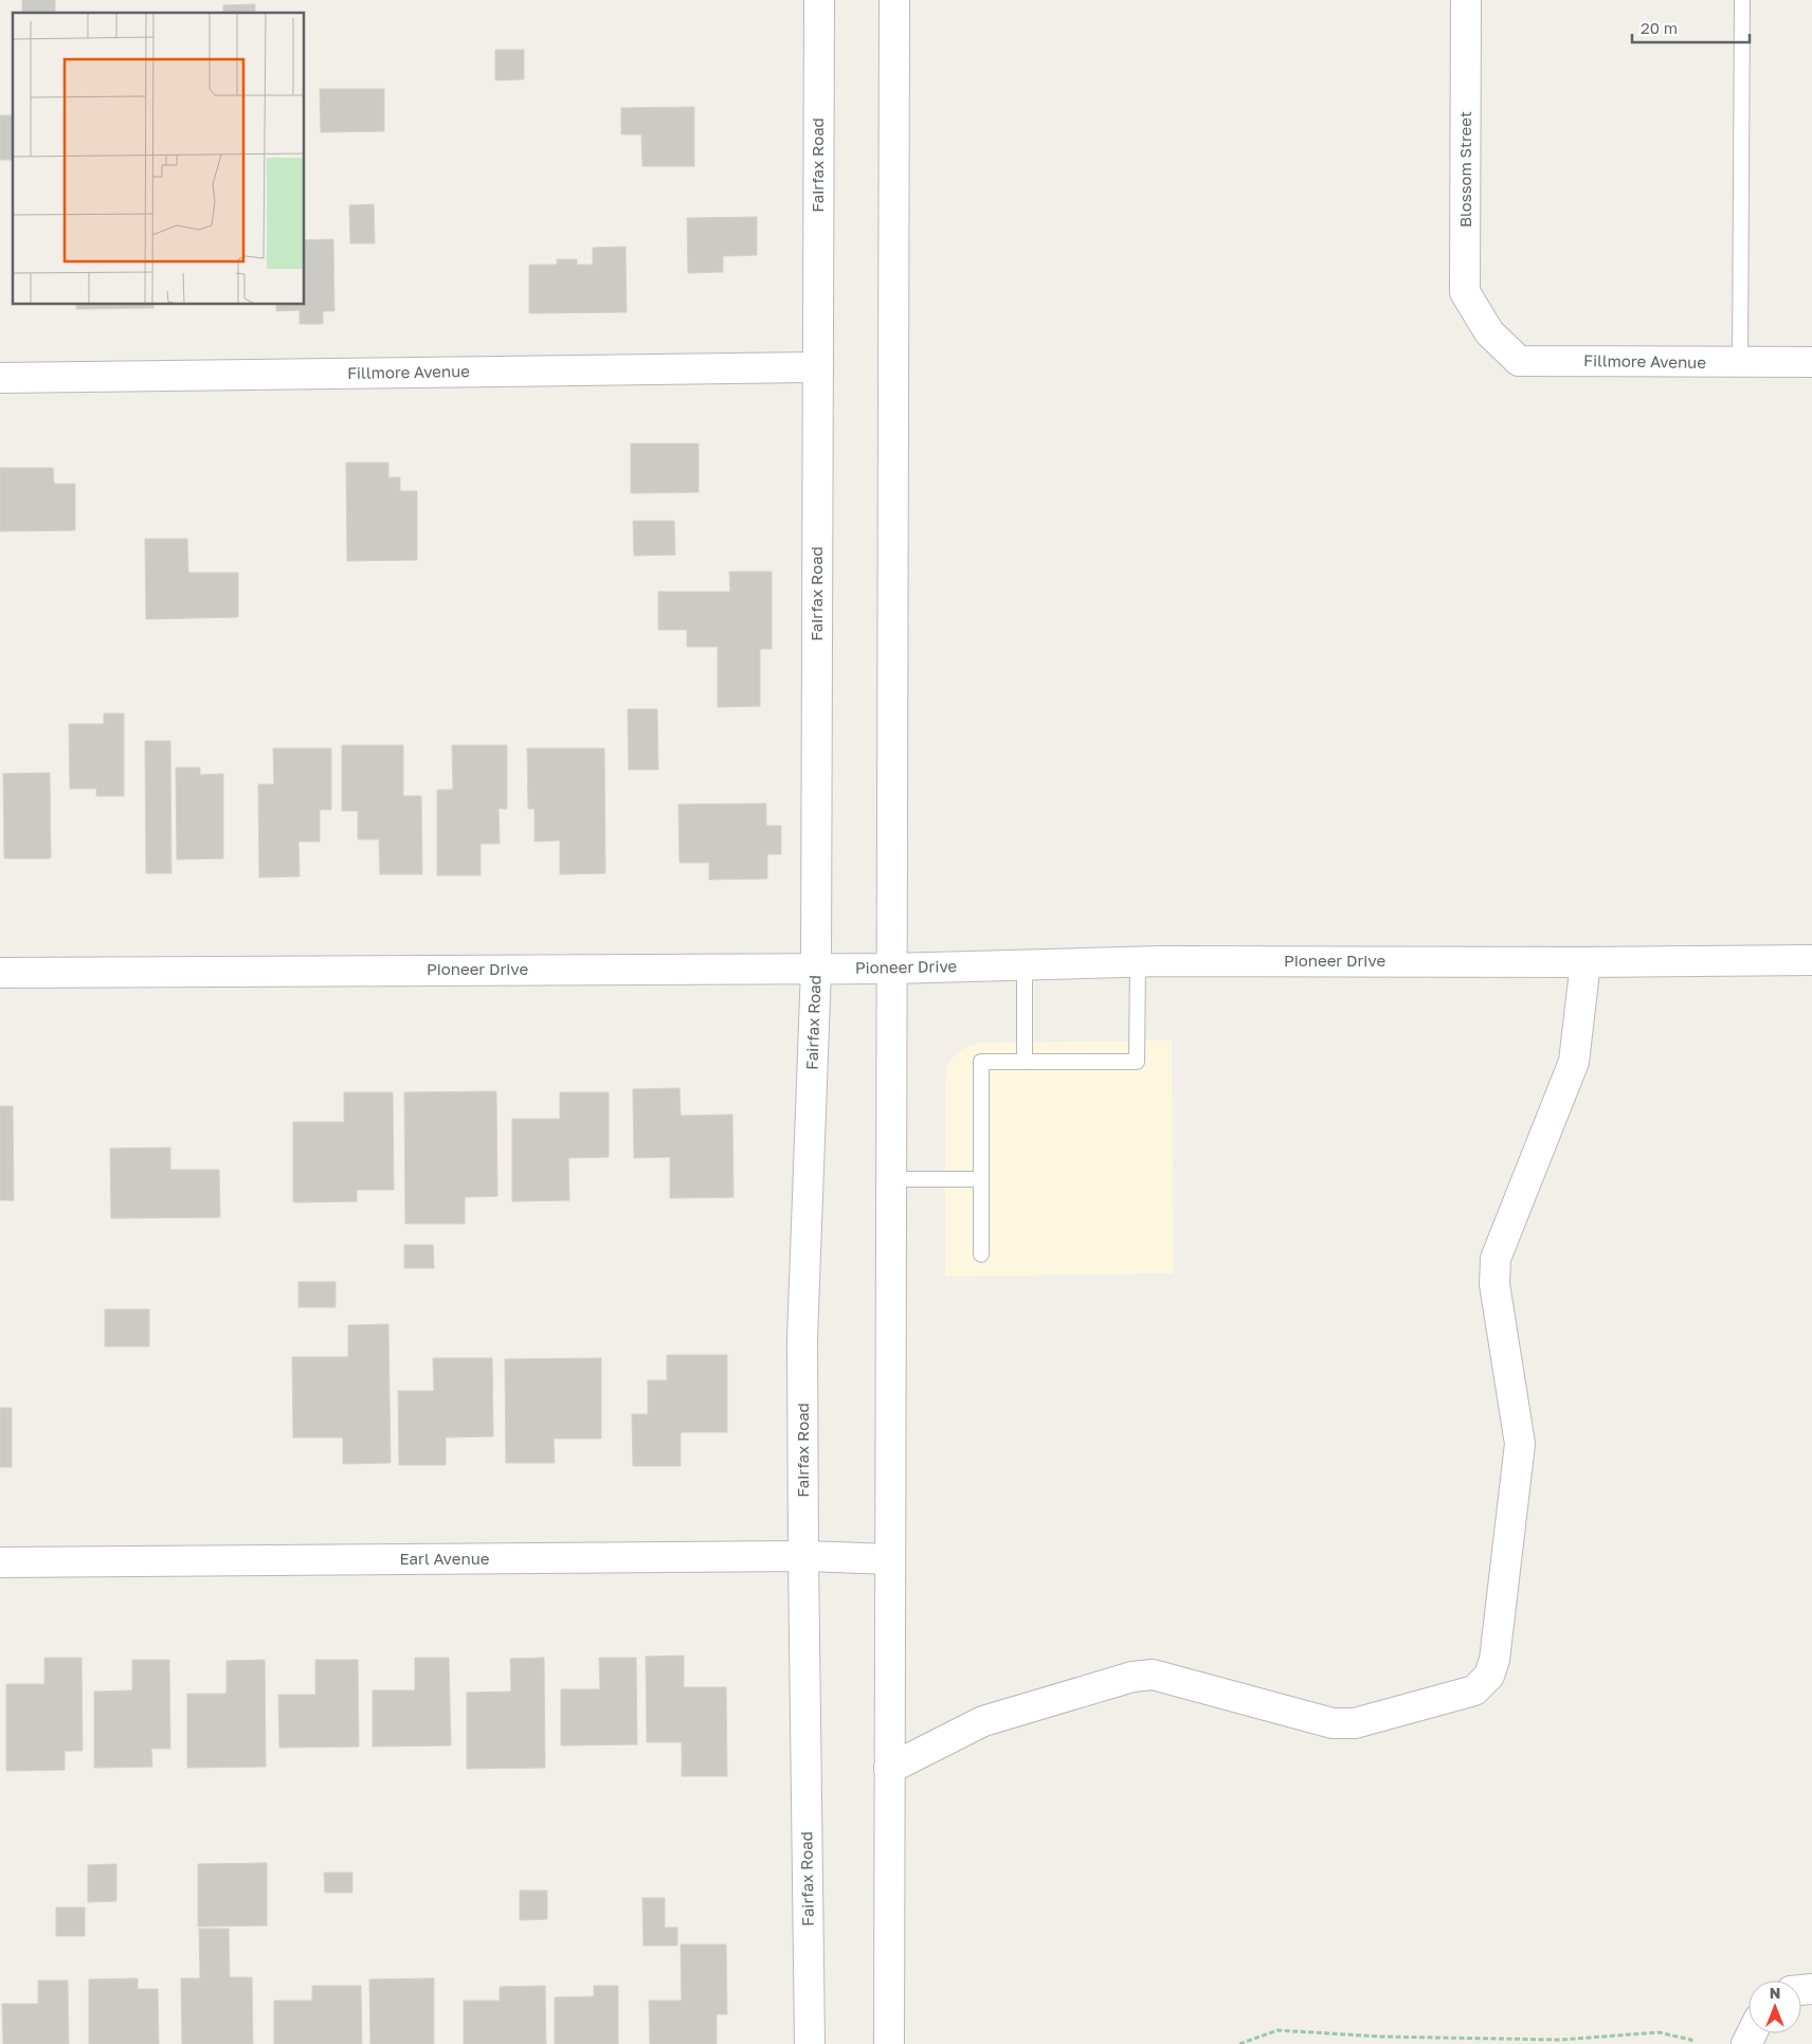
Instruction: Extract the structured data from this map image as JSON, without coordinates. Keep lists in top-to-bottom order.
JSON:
{
  "streets": {
    "street": [
      "Fairfax Road",
      "Blossom Street",
      "Fillmore Avenue",
      "Pioneer Drive",
      "Earl Avenue"
    ]
  },
  "crossings": [
    ["Fairfax Road", "Fillmore Avenue"],
    ["Fairfax Road", "Pioneer Drive"],
    ["Fairfax Road", "Earl Avenue"],
    ["Blossom Street", "Fillmore Avenue"]
  ],
  "scale_bar": "20 m",
  "north": "top"
}
